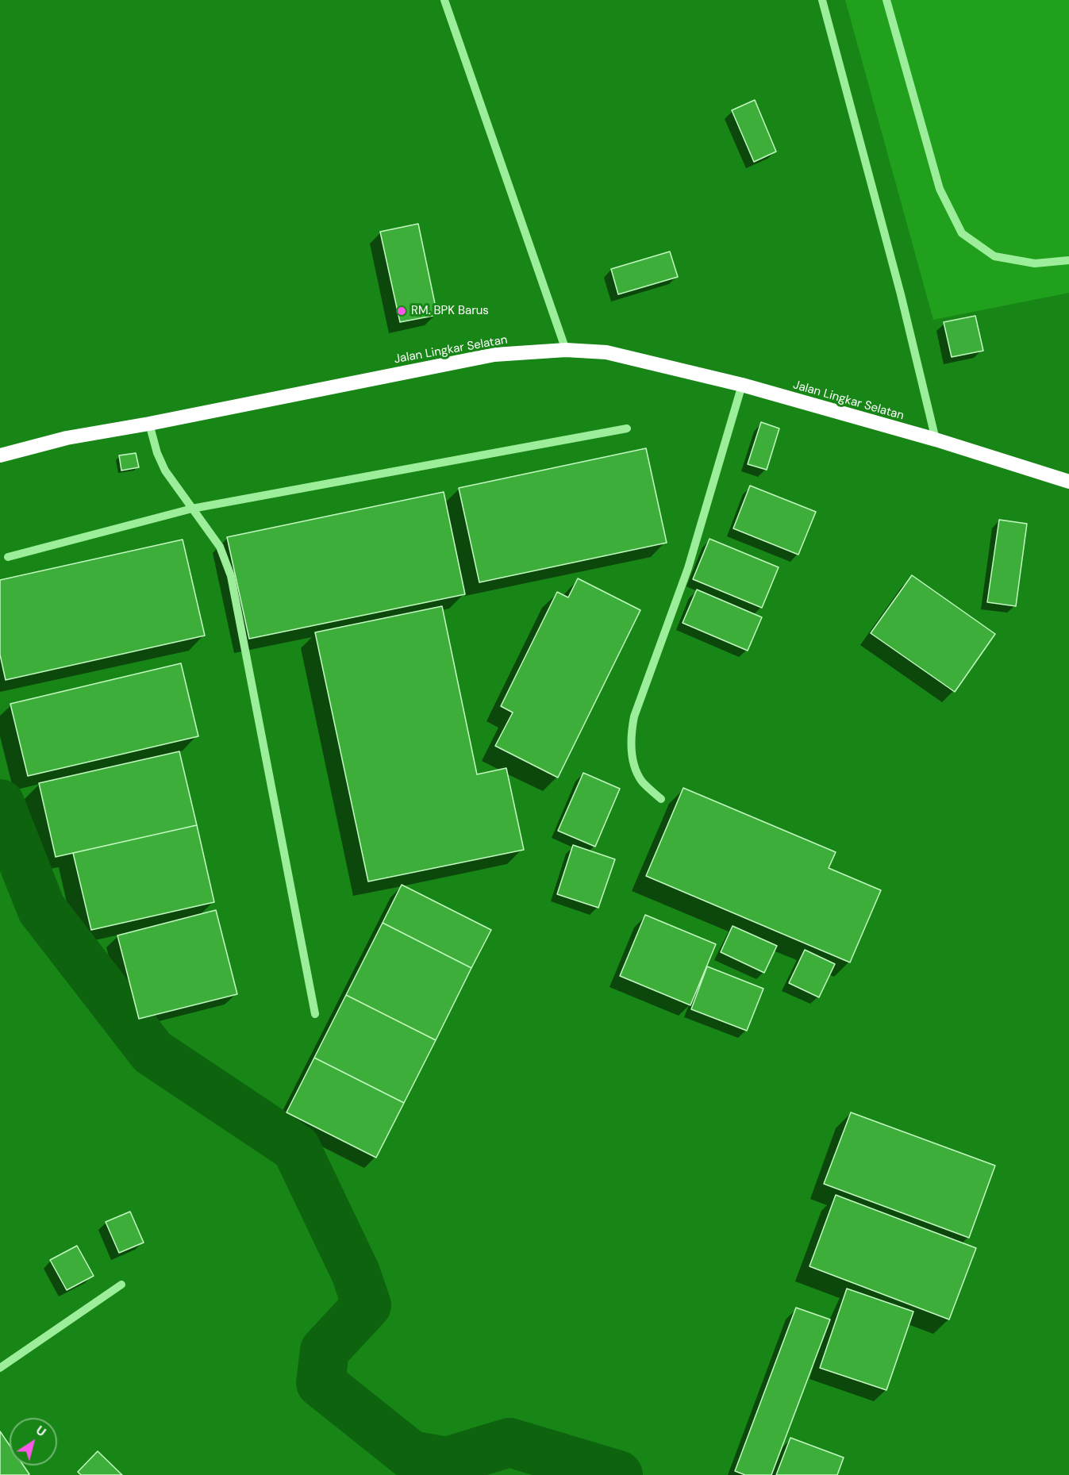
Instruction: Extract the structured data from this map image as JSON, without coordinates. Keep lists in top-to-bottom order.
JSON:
{
  "streets": {
    "highway": ["Jalan Lingkar Selatan"]
  },
  "places": ["RM. BPK Barus"],
  "north": "top right"
}
